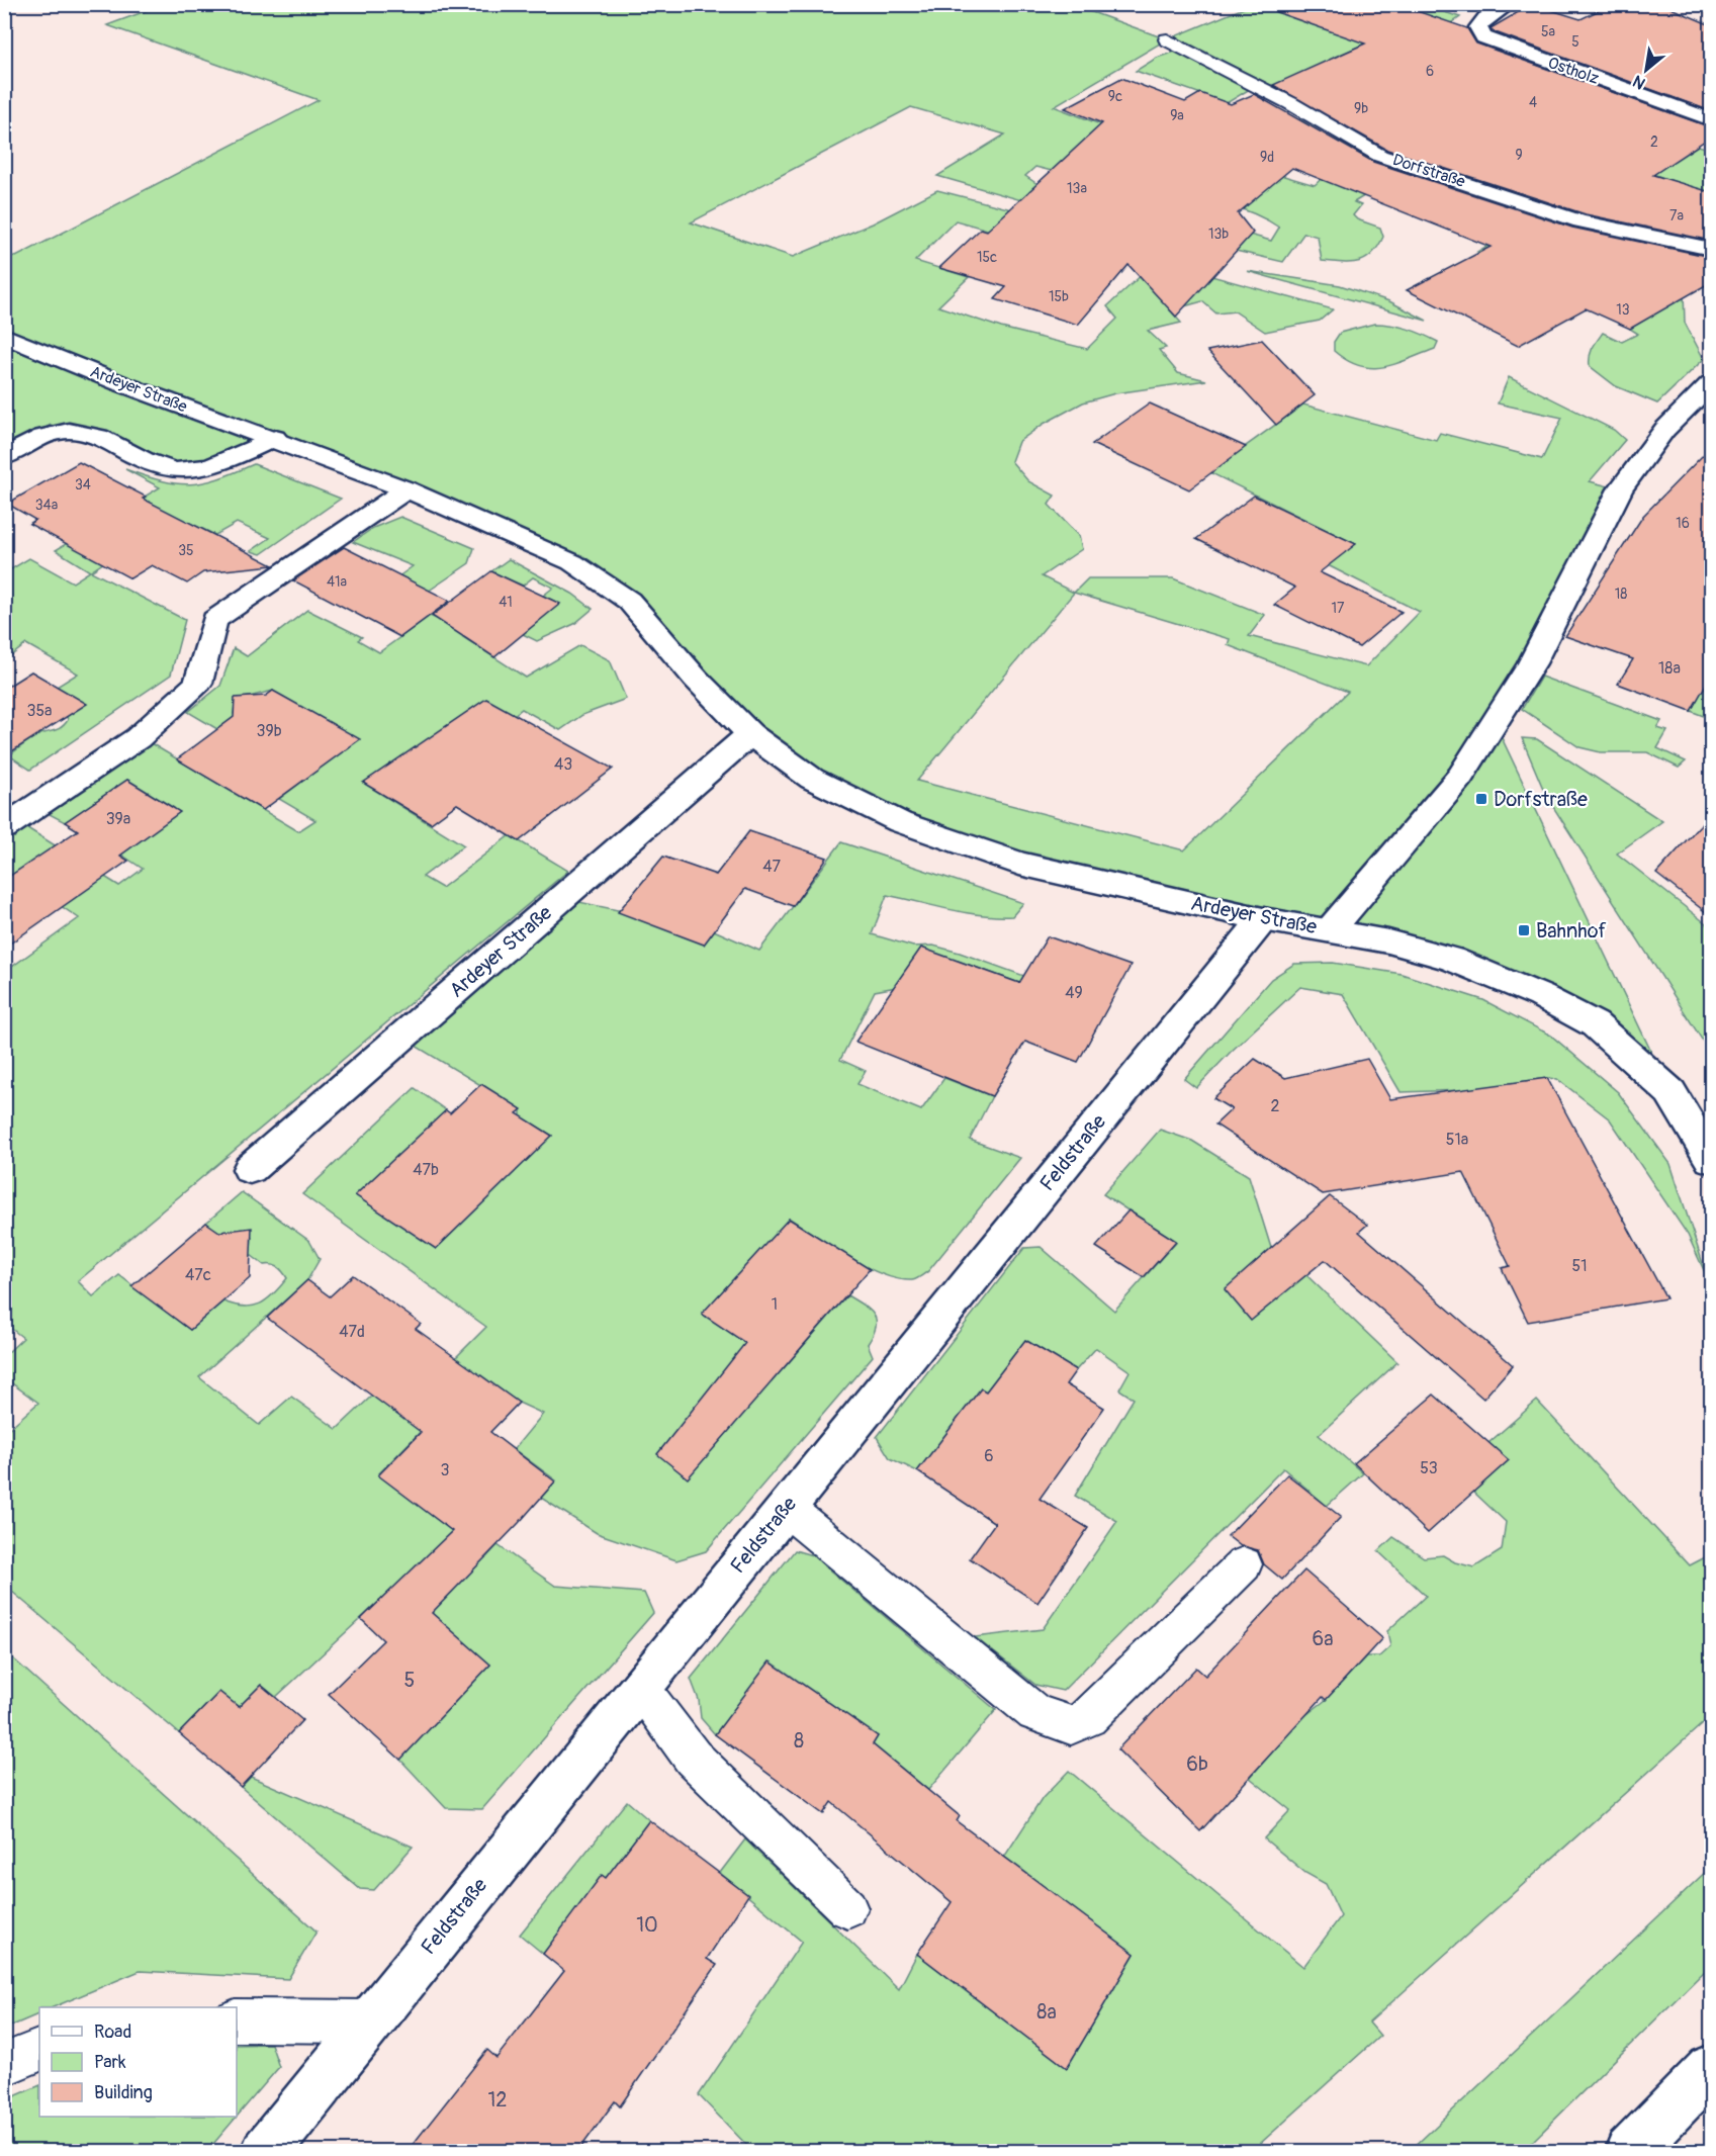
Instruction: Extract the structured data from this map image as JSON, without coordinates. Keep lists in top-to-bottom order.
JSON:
{
  "streets": {
    "street": ["Ostholz", "Ardeyer Straße", "Feldstraße"],
    "lane": ["Dorfstraße"]
  },
  "crossings": [
    ["Ardeyer Straße", "Feldstraße"]
  ],
  "places": {
    "transit": ["Dorfstraße", "Bahnhof"]
  },
  "house_numbers": [
    "5a",
    "5",
    "6",
    "9c",
    "4",
    "9b",
    "9a",
    "2",
    "9",
    "9d",
    "13a",
    "7a",
    "13b",
    "15c",
    "15b",
    "13",
    "34",
    "34a",
    "16",
    "35",
    "41a",
    "18",
    "41",
    "17",
    "18a",
    "35a",
    "39b",
    "43",
    "39a",
    "47",
    "49",
    "2",
    "51a",
    "47b",
    "51",
    "47c",
    "1",
    "47d",
    "6",
    "53",
    "3",
    "6a",
    "5",
    "8",
    "6b",
    "10",
    "8a",
    "12"
  ],
  "legend": ["Road", "Park", "Building"],
  "north": "bottom left"
}
